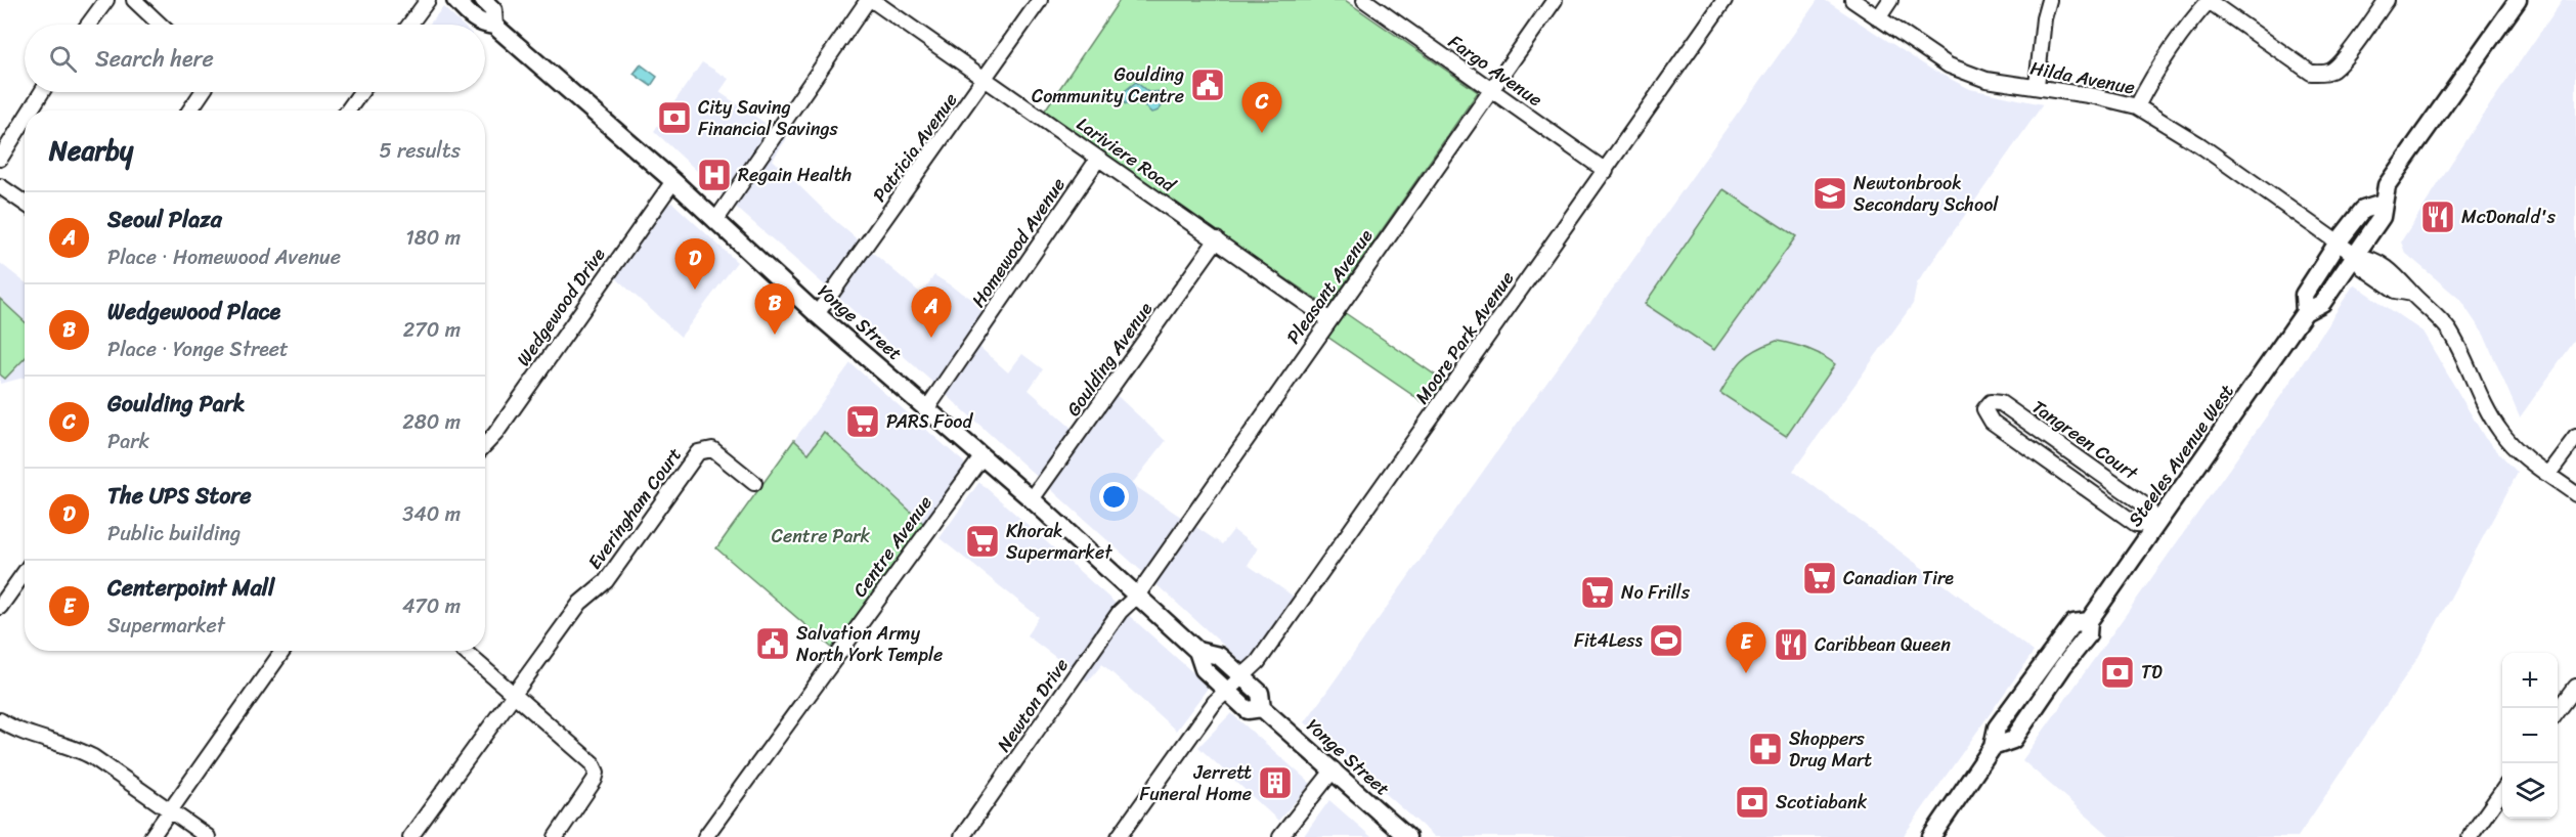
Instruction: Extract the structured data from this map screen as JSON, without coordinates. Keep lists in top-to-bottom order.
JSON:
{
  "streets": {
    "main road": ["Yonge Street", "Steeles Avenue West"],
    "street": [
      "Fargo Avenue",
      "Hilda Avenue",
      "Patricia Avenue",
      "Lariviere Road",
      "Homewood Avenue",
      "Pleasant Avenue",
      "Wedgewood Drive",
      "Moore Park Avenue",
      "Goulding Avenue",
      "Tangreen Court",
      "Everingham Court",
      "Centre Avenue",
      "Newton Drive"
    ]
  },
  "crossings": [
    ["Fargo Avenue", "Pleasant Avenue"],
    ["Fargo Avenue", "Moore Park Avenue"],
    ["Hilda Avenue", "Steeles Avenue West"],
    ["Patricia Avenue", "Lariviere Road"],
    ["Patricia Avenue", "Yonge Street"],
    ["Lariviere Road", "Homewood Avenue"],
    ["Lariviere Road", "Pleasant Avenue"],
    ["Lariviere Road", "Goulding Avenue"],
    ["Homewood Avenue", "Yonge Street"],
    ["Pleasant Avenue", "Yonge Street"],
    ["Pleasant Avenue", "Newton Drive"],
    ["Wedgewood Drive", "Yonge Street"],
    ["Yonge Street", "Moore Park Avenue"],
    ["Yonge Street", "Goulding Avenue"],
    ["Yonge Street", "Centre Avenue"],
    ["Yonge Street", "Newton Drive"],
    ["Tangreen Court", "Steeles Avenue West"]
  ],
  "parks": ["Centre Park"],
  "places": {
    "public building": ["Goulding Community Centre", "Salvation Army North York Temple"],
    "bank": ["City Saving Financial Savings", "TD", "Scotiabank"],
    "hospital": ["Regain Health"],
    "school or university": ["Newtonbrook Secondary School"],
    "restaurant": ["McDonald's", "Caribbean Queen"],
    "supermarket": [
      "PARS Food",
      "Khorak Supermarket",
      "Canadian Tire",
      "No Frills"
    ],
    "sports": ["Fit4Less"],
    "pharmacy": ["Shoppers Drug Mart"],
    "building": ["Jerrett Funeral Home"]
  },
  "page": {
    "search": "Search here",
    "pins": [
      "C",
      "D",
      "B",
      "A",
      "E"
    ],
    "heading": ["Nearby", "5 results"],
    "list": [
      {
        "mark": "A",
        "name": "Seoul Plaza",
        "note": "Place · Homewood Avenue",
        "value": "180 m"
      },
      {
        "mark": "B",
        "name": "Wedgewood Place",
        "note": "Place · Yonge Street",
        "value": "270 m"
      },
      {
        "mark": "C",
        "name": "Goulding Park",
        "note": "Park",
        "value": "280 m"
      },
      {
        "mark": "D",
        "name": "The UPS Store",
        "note": "Public building",
        "value": "340 m"
      },
      {
        "mark": "E",
        "name": "Centerpoint Mall",
        "note": "Supermarket",
        "value": "470 m"
      }
    ],
    "map_buttons": ["+", "−"]
  }
}
